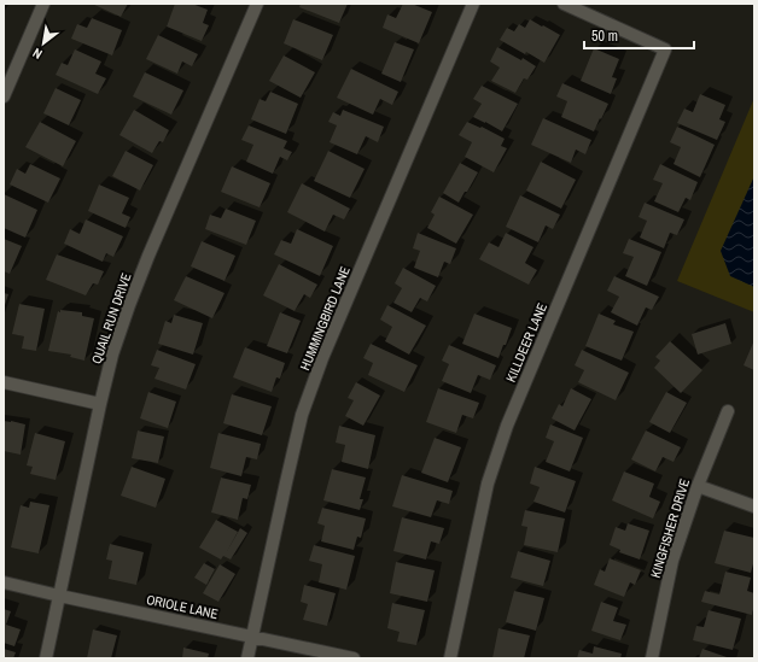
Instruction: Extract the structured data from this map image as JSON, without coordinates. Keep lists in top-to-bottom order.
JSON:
{
  "streets": {
    "street": [
      "QUAIL RUN DRIVE",
      "HUMMINGBIRD LANE",
      "KILLDEER LANE",
      "KINGFISHER DRIVE",
      "ORIOLE LANE"
    ]
  },
  "crossings": [
    ["QUAIL RUN DRIVE", "ORIOLE LANE"],
    ["HUMMINGBIRD LANE", "ORIOLE LANE"]
  ],
  "scale_bar": "50 m",
  "north": "bottom left"
}
